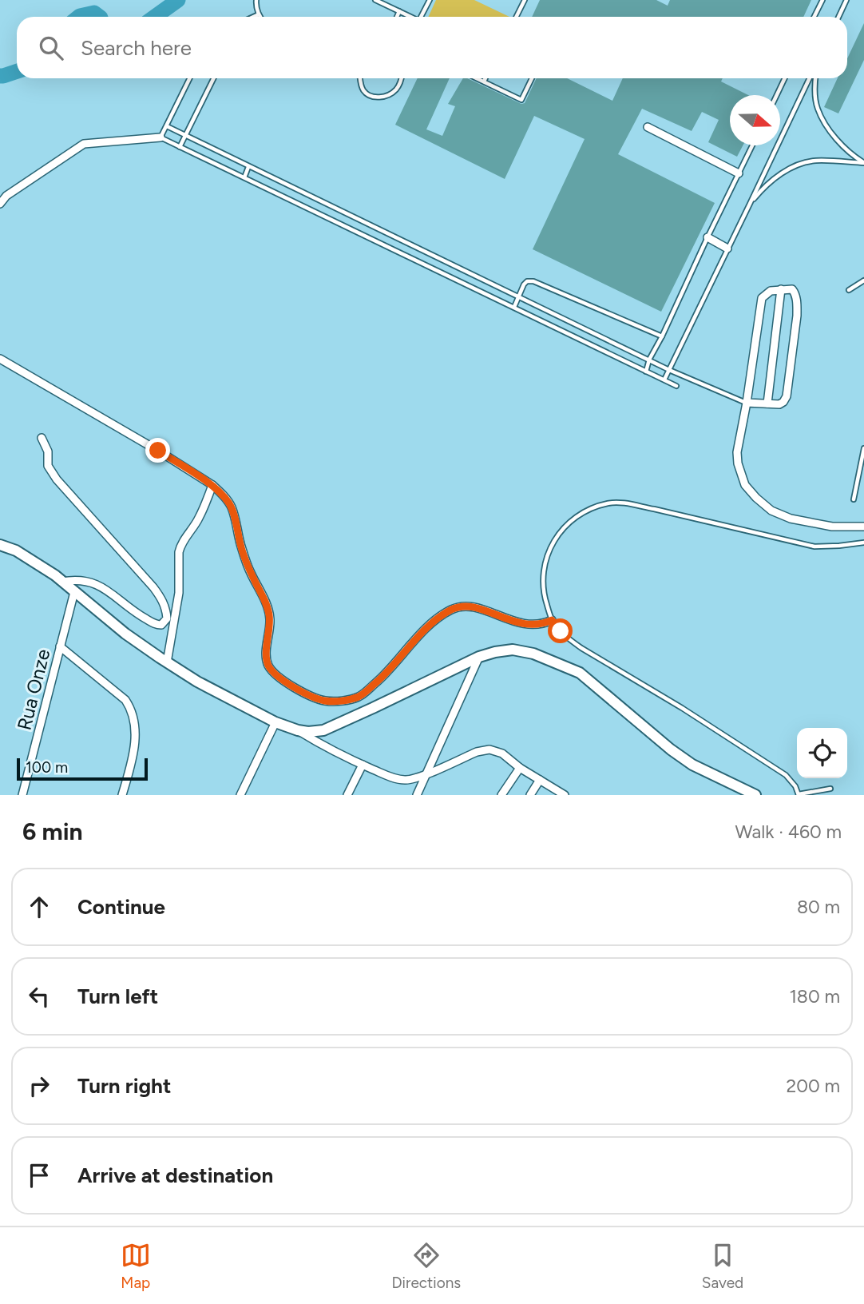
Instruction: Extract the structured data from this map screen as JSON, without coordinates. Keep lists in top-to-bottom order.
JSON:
{
  "streets": {
    "street": ["Rua Onze"]
  },
  "scale_bar": "100 m",
  "north": "right",
  "page": {
    "search": "Search here",
    "scale": "100 m",
    "heading": ["6 min", "Walk · 460 m"],
    "list": [
      ["Continue", "80 m"],
      ["Turn left", "180 m"],
      ["Turn right", "200 m"],
      "Arrive at destination"
    ],
    "nav": ["Map", "Directions", "Saved"]
  }
}
